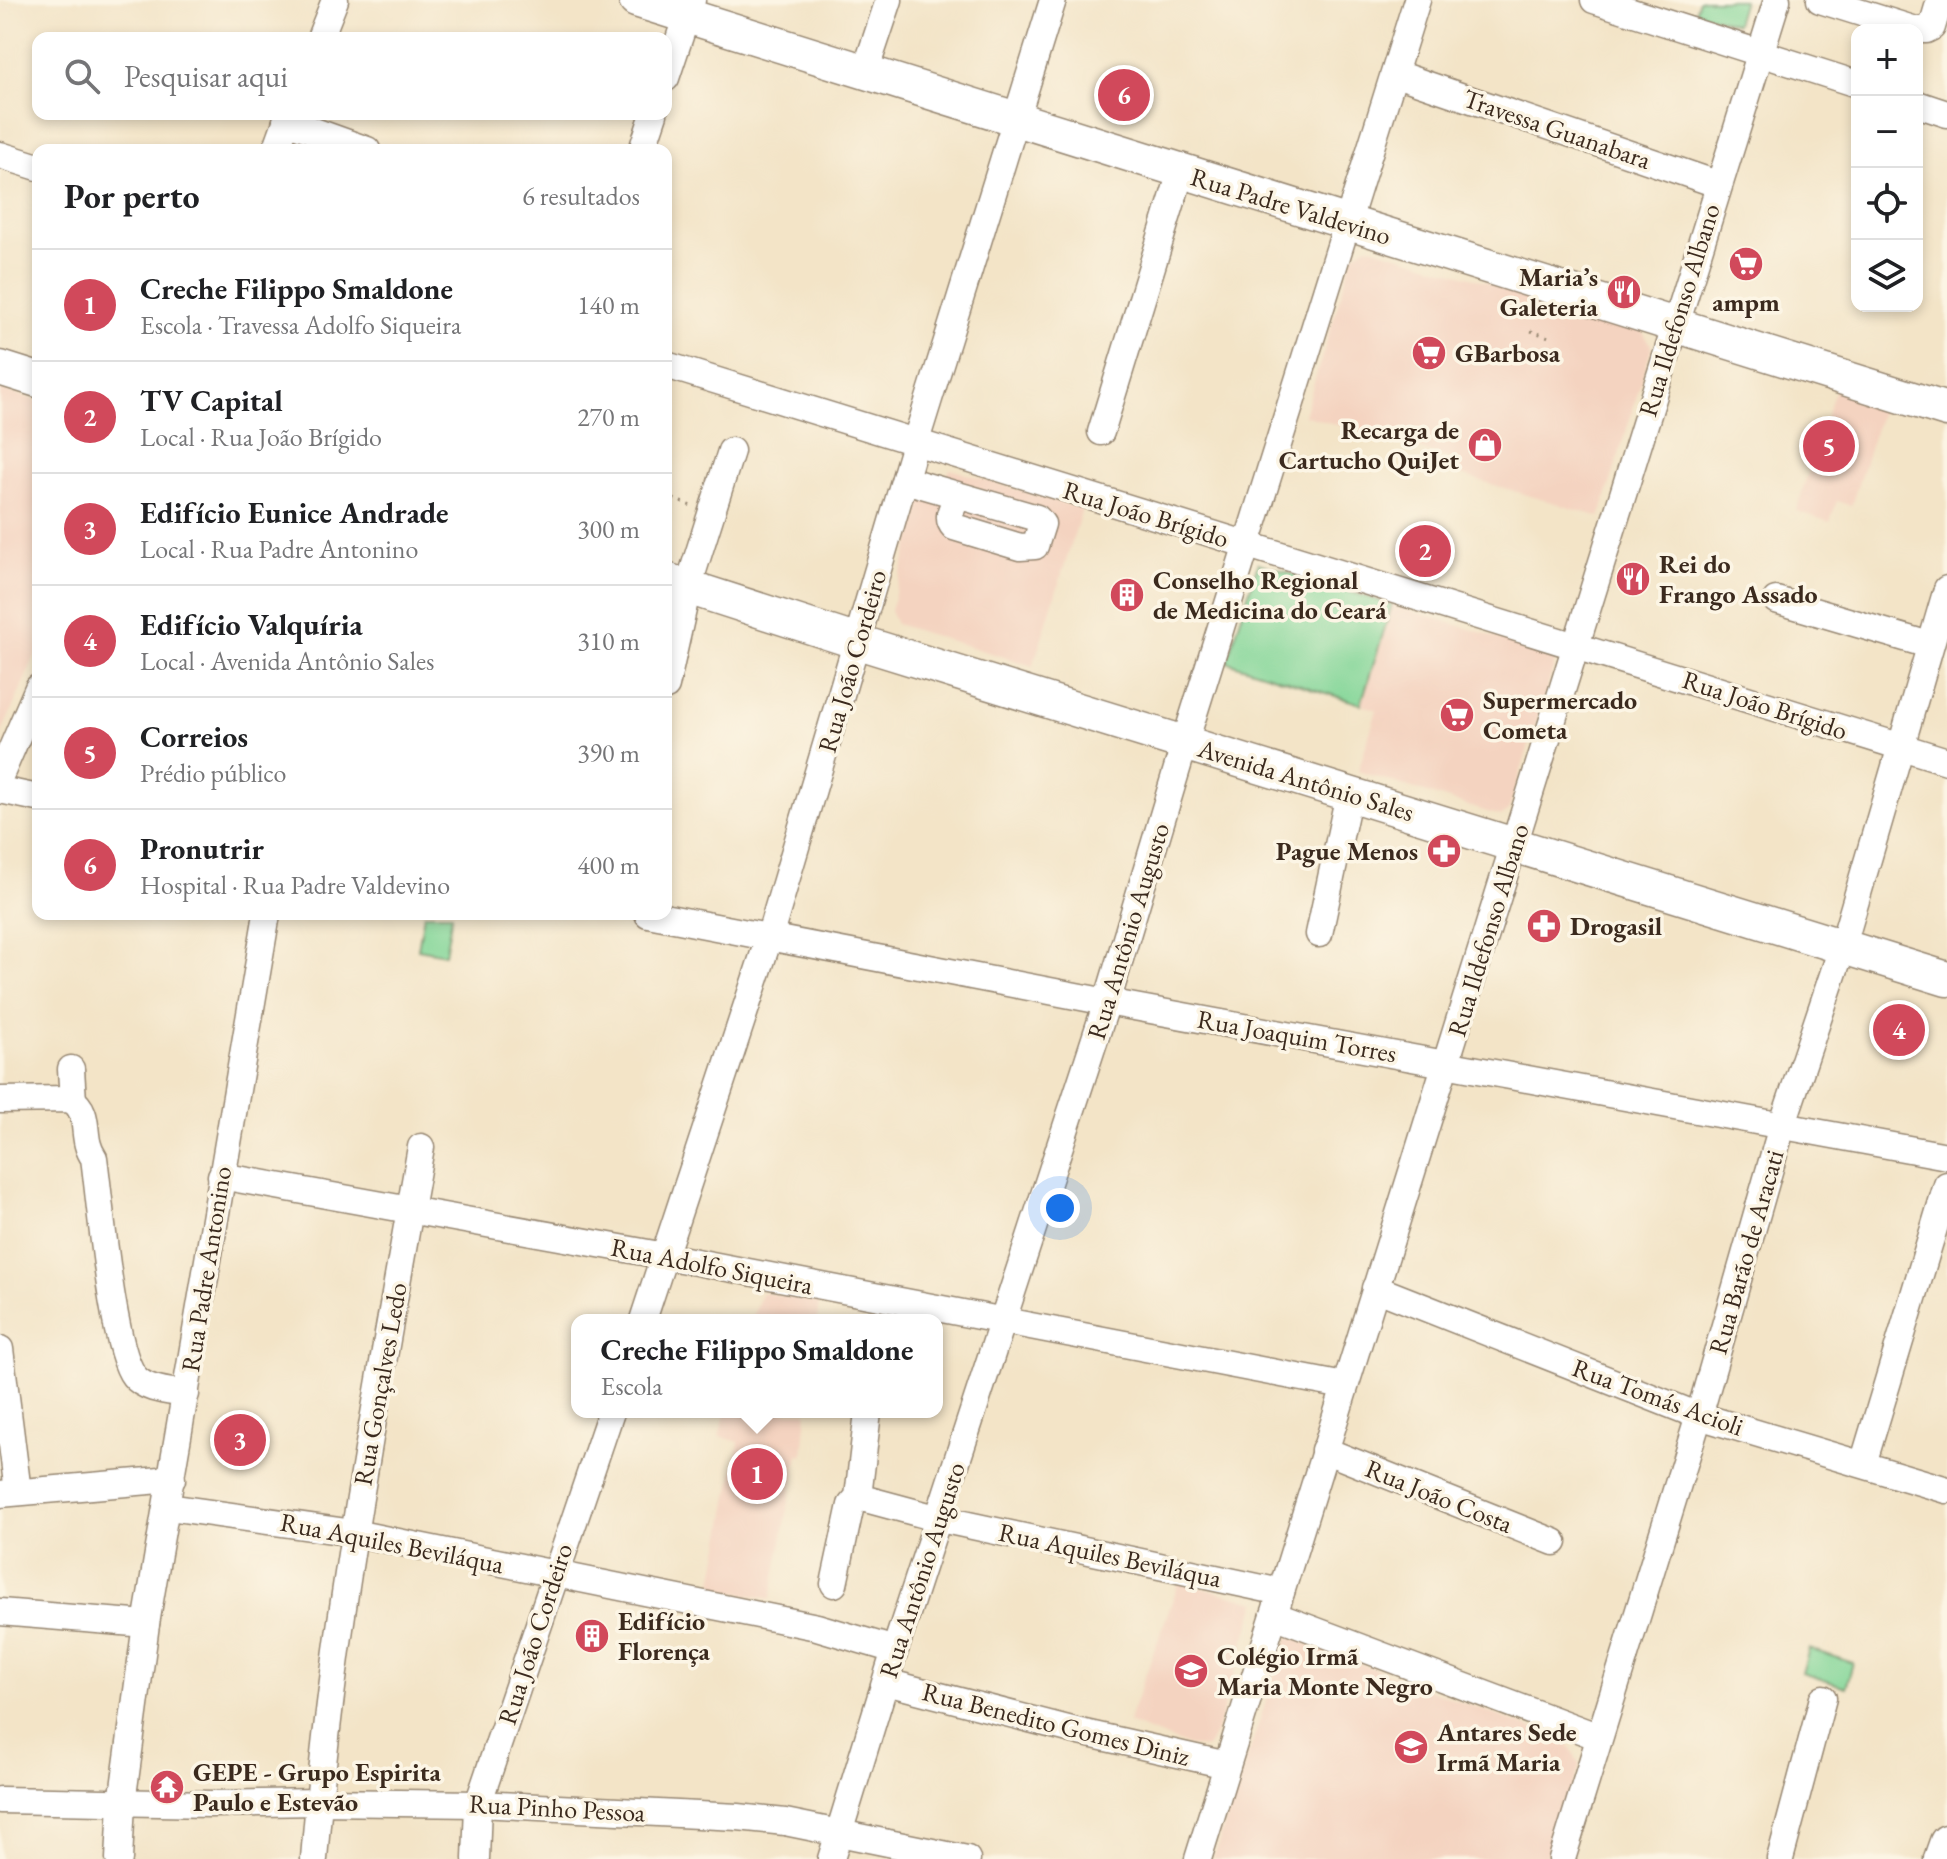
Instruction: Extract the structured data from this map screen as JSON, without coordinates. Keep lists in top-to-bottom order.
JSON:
{
  "streets": {
    "main road": ["Rua Padre Valdevino", "Avenida Antônio Sales"],
    "street": [
      "Travessa Guanabara",
      "Rua Ildefonso Albano",
      "Rua João Brígido",
      "Rua João Cordeiro",
      "Rua Antônio Augusto",
      "Rua Joaquim Torres",
      "Rua Barão de Aracati",
      "Rua Adolfo Siqueira",
      "Rua Padre Antonino",
      "Rua Gonçalves Ledo",
      "Rua Tomás Acioli",
      "Rua João Costa",
      "Rua Aquiles Beviláqua",
      "Rua Benedito Gomes Diniz",
      "Rua Pinho Pessoa"
    ]
  },
  "crossings": [
    ["Travessa Guanabara", "Rua Ildefonso Albano"],
    ["Travessa Guanabara", "Rua Antônio Augusto"],
    ["Rua Padre Valdevino", "Rua Ildefonso Albano"],
    ["Rua Padre Valdevino", "Rua João Cordeiro"],
    ["Rua Padre Valdevino", "Rua Antônio Augusto"],
    ["Rua Ildefonso Albano", "Rua João Brígido"],
    ["Rua Ildefonso Albano", "Avenida Antônio Sales"],
    ["Rua Ildefonso Albano", "Rua Joaquim Torres"],
    ["Rua Ildefonso Albano", "Rua Adolfo Siqueira"],
    ["Rua Ildefonso Albano", "Rua Tomás Acioli"],
    ["Rua Ildefonso Albano", "Rua João Costa"],
    ["Rua Ildefonso Albano", "Rua Aquiles Beviláqua"],
    ["Rua Ildefonso Albano", "Rua Benedito Gomes Diniz"],
    ["Rua João Brígido", "Rua João Cordeiro"],
    ["Rua João Brígido", "Rua Antônio Augusto"],
    ["Rua João Brígido", "Rua Barão de Aracati"],
    ["Rua João Cordeiro", "Avenida Antônio Sales"],
    ["Rua João Cordeiro", "Rua Joaquim Torres"],
    ["Rua João Cordeiro", "Rua Adolfo Siqueira"],
    ["Rua João Cordeiro", "Rua Aquiles Beviláqua"],
    ["Rua João Cordeiro", "Rua Pinho Pessoa"],
    ["Avenida Antônio Sales", "Rua Antônio Augusto"],
    ["Avenida Antônio Sales", "Rua Barão de Aracati"],
    ["Rua Antônio Augusto", "Rua Joaquim Torres"],
    ["Rua Antônio Augusto", "Rua Adolfo Siqueira"],
    ["Rua Antônio Augusto", "Rua Aquiles Beviláqua"],
    ["Rua Antônio Augusto", "Rua Benedito Gomes Diniz"],
    ["Rua Antônio Augusto", "Rua Pinho Pessoa"],
    ["Rua Joaquim Torres", "Rua Barão de Aracati"],
    ["Rua Barão de Aracati", "Rua Tomás Acioli"],
    ["Rua Barão de Aracati", "Rua Aquiles Beviláqua"],
    ["Rua Adolfo Siqueira", "Rua Padre Antonino"],
    ["Rua Adolfo Siqueira", "Rua Gonçalves Ledo"],
    ["Rua Padre Antonino", "Rua Aquiles Beviláqua"],
    ["Rua Padre Antonino", "Rua Pinho Pessoa"],
    ["Rua Gonçalves Ledo", "Rua Aquiles Beviláqua"],
    ["Rua Gonçalves Ledo", "Rua Pinho Pessoa"]
  ],
  "places": {
    "supermarket": ["ampm", "GBarbosa", "Supermercado Cometa"],
    "restaurant": ["Maria’s Galeteria", "Rei do Frango Assado"],
    "shop": ["Recarga de Cartucho QuiJet"],
    "building": ["Conselho Regional de Medicina do Ceará", "Edifício Florença"],
    "pharmacy": ["Pague Menos", "Drogasil"],
    "school or university": ["Colégio Irmã Maria Monte Negro", "Antares Sede Irmã Maria"],
    "temple": ["GEPE - Grupo Espirita Paulo e Estevão"]
  },
  "page": {
    "map_buttons": ["+", "−"],
    "search": "Pesquisar aqui",
    "pins": [
      "6",
      "5",
      "2",
      "4",
      "3",
      "1"
    ],
    "heading": ["Por perto", "6 resultados"],
    "list": [
      {
        "mark": "1",
        "name": "Creche Filippo Smaldone",
        "note": "Escola · Travessa Adolfo Siqueira",
        "value": "140 m"
      },
      {
        "mark": "2",
        "name": "TV Capital",
        "note": "Local · Rua João Brígido",
        "value": "270 m"
      },
      {
        "mark": "3",
        "name": "Edifício Eunice Andrade",
        "note": "Local · Rua Padre Antonino",
        "value": "300 m"
      },
      {
        "mark": "4",
        "name": "Edifício Valquíria",
        "note": "Local · Avenida Antônio Sales",
        "value": "310 m"
      },
      {
        "mark": "5",
        "name": "Correios",
        "note": "Prédio público",
        "value": "390 m"
      },
      {
        "mark": "6",
        "name": "Pronutrir",
        "note": "Hospital · Rua Padre Valdevino",
        "value": "400 m"
      }
    ],
    "popup": ["Creche Filippo Smaldone", "Escola"]
  }
}
